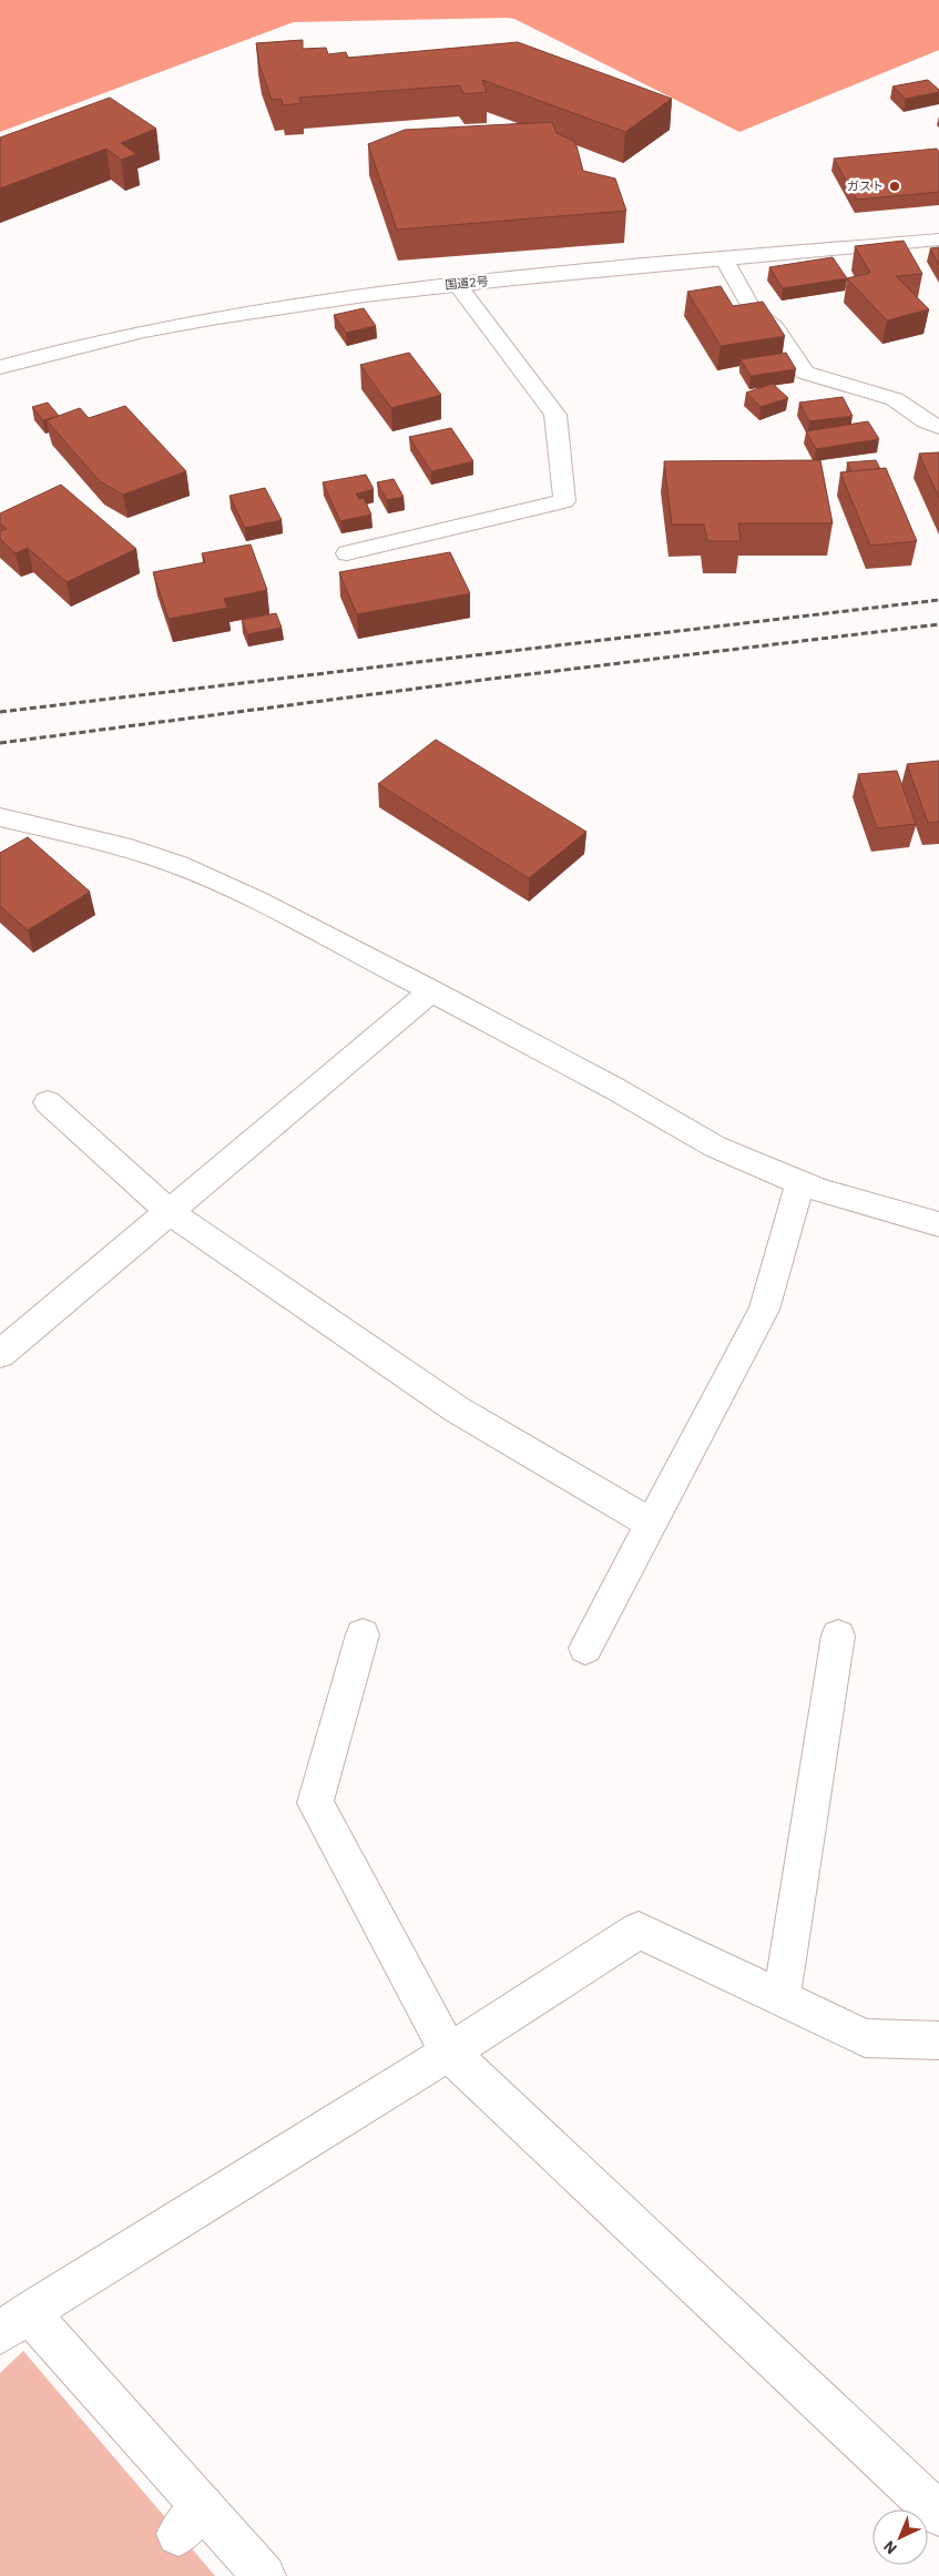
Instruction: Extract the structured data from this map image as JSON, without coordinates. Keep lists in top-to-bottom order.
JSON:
{
  "streets": {
    "main road": ["国道2号"]
  },
  "places": ["ガスト"],
  "north": "bottom left"
}
